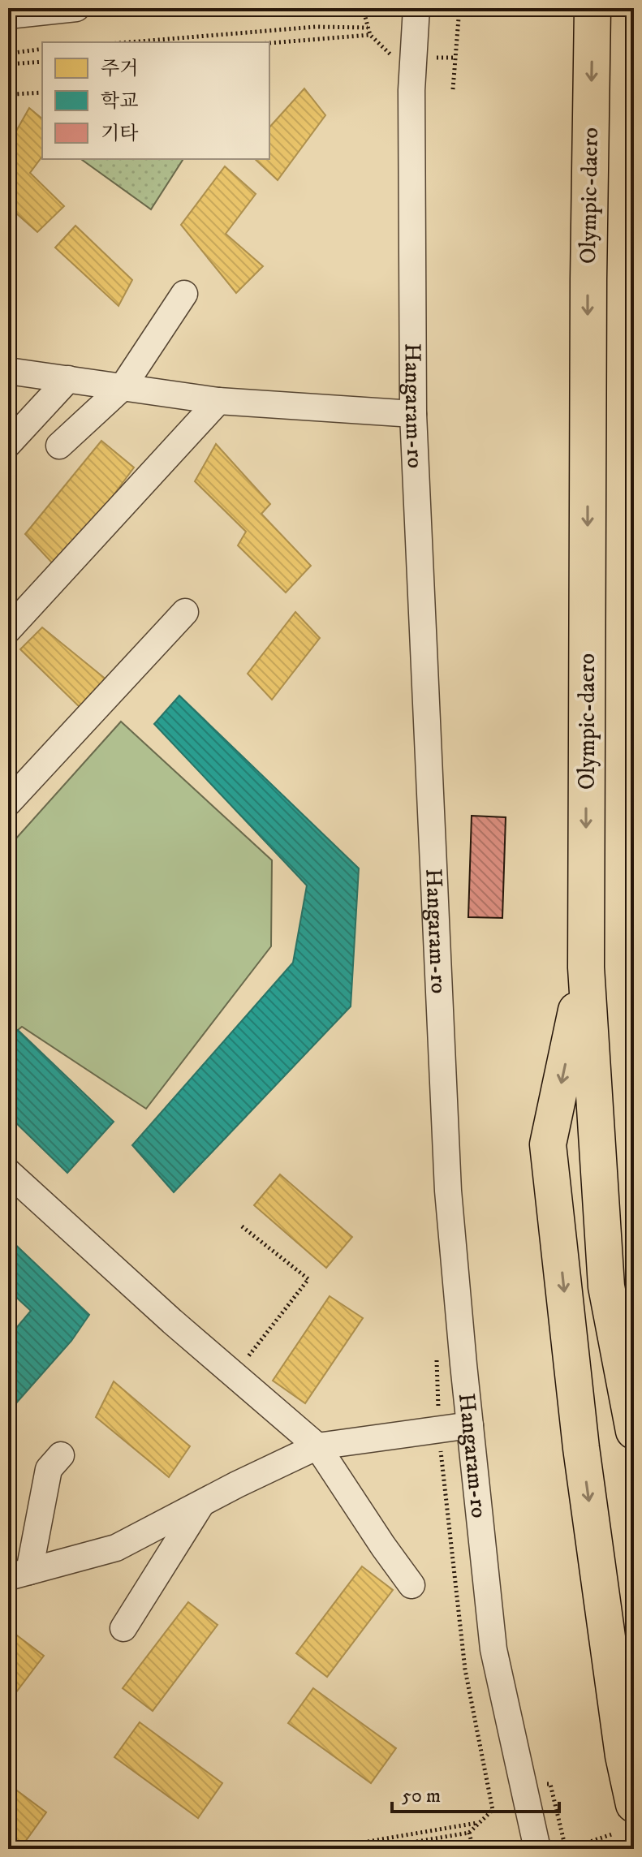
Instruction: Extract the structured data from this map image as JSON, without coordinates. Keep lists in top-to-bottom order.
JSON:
{
  "streets": {
    "highway": ["Olympic-daero"],
    "street": ["Hangaram-ro"]
  },
  "one_way": ["Olympic-daero"],
  "legend": ["주거", "학교", "기타"],
  "scale_bar": "50 m"
}
